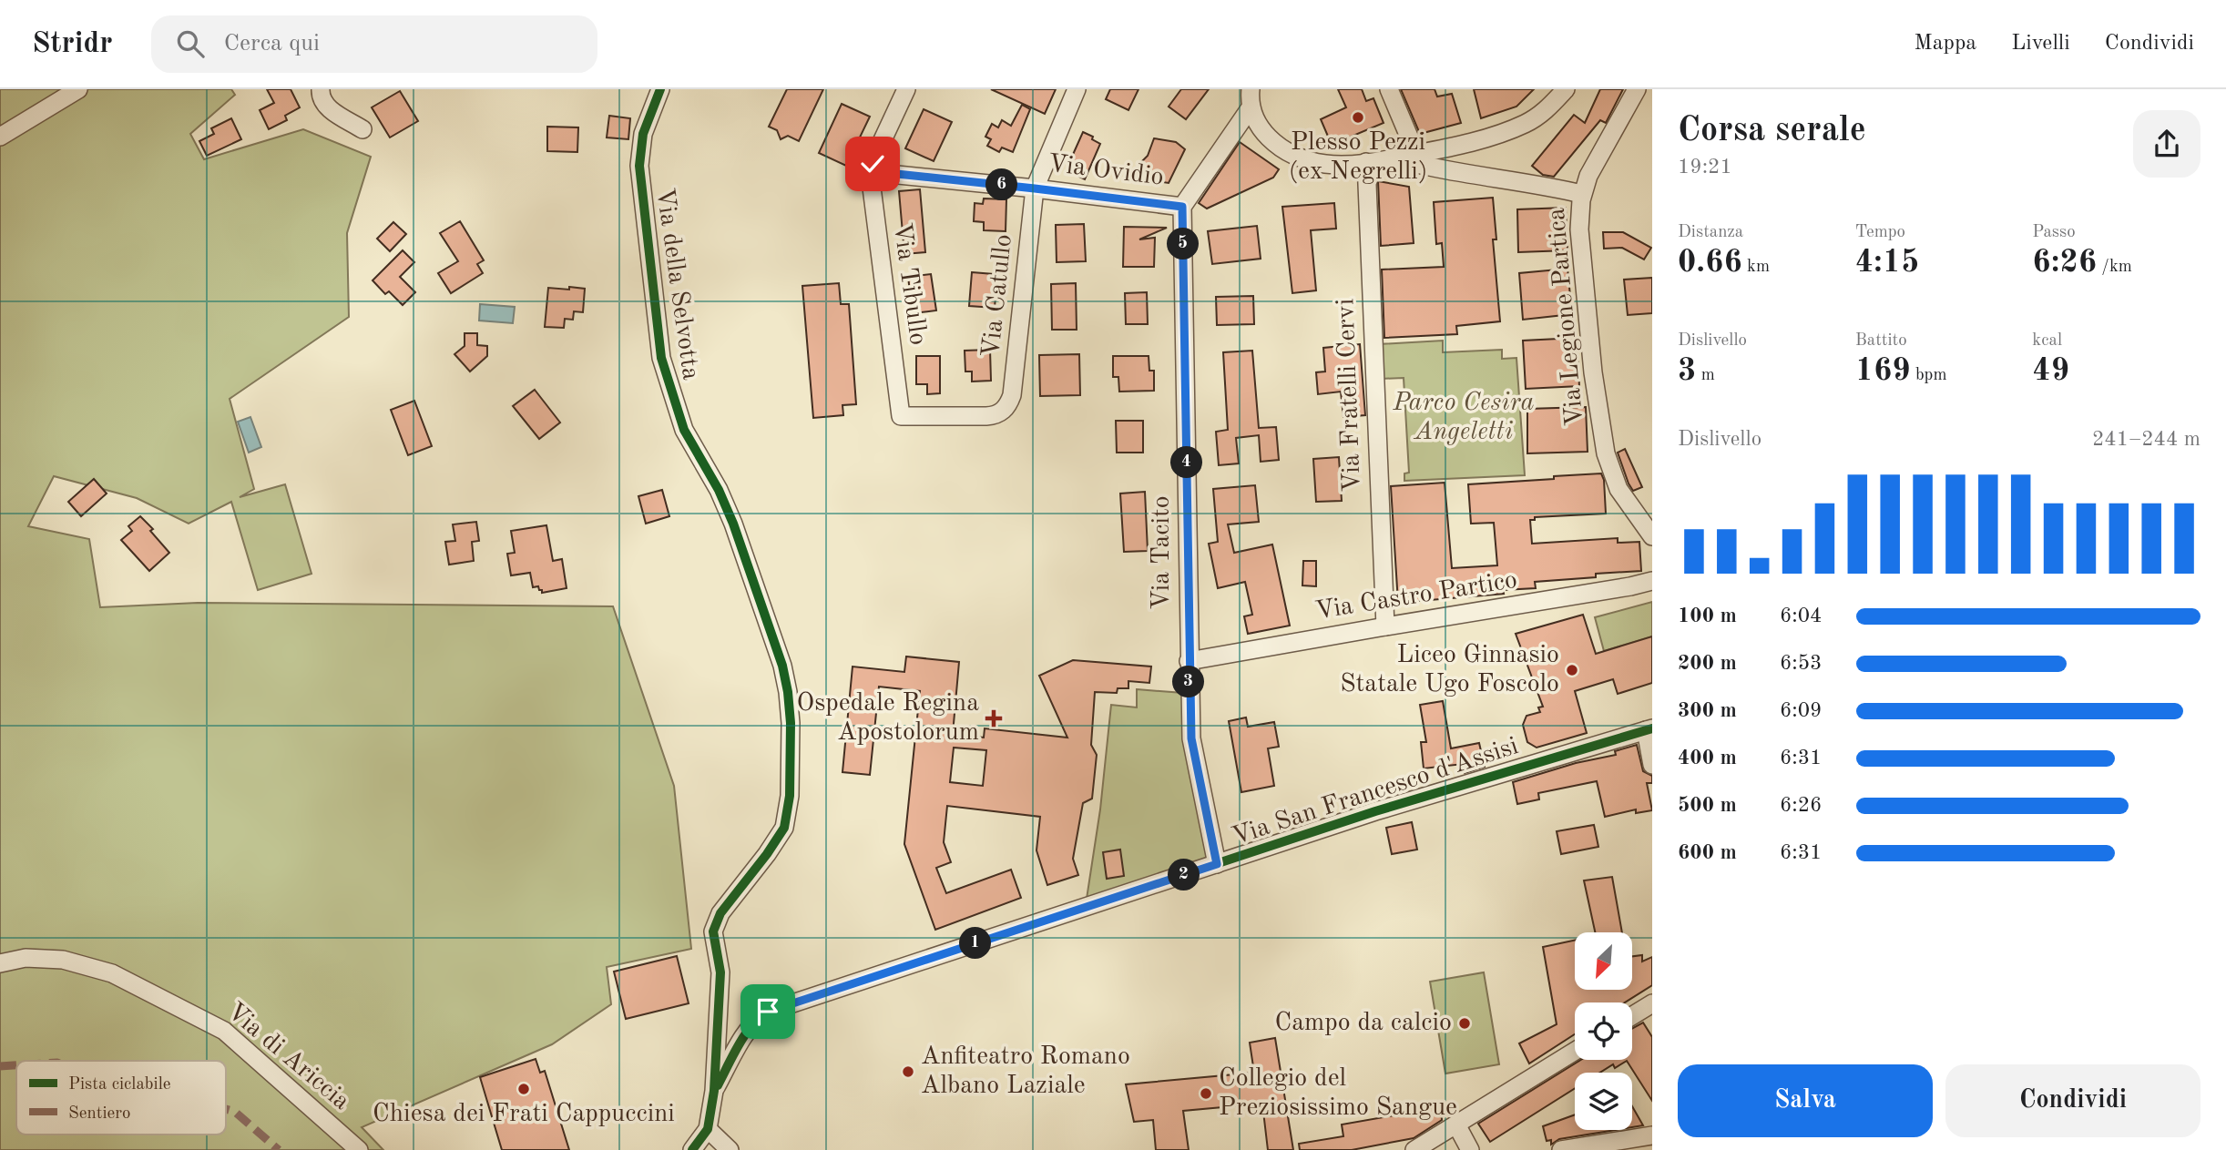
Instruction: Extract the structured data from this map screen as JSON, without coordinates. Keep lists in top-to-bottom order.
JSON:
{
  "streets": {
    "street": [
      "Via Ovidio",
      "Via della Selvotta",
      "Via Tibullo",
      "Via Catullo",
      "Via Legione Partica",
      "Via Fratelli Cervi",
      "Via Tacito",
      "Via Castro Partico",
      "Via San Francesco d'Assisi",
      "Via di Ariccia"
    ]
  },
  "crossings": [
    ["Via Ovidio", "Via Tibullo"],
    ["Via Ovidio", "Via Catullo"],
    ["Via Ovidio", "Via Tacito"],
    ["Via della Selvotta", "Via San Francesco d'Assisi"],
    ["Via Tibullo", "Via Catullo"],
    ["Via Fratelli Cervi", "Via Castro Partico"],
    ["Via Tacito", "Via Castro Partico"],
    ["Via Tacito", "Via San Francesco d'Assisi"]
  ],
  "parks": ["Parco Cesira Angeletti"],
  "places": {
    "other": [
      "Plesso Pezzi (ex Negrelli)",
      "Liceo Ginnasio Statale Ugo Foscolo",
      "Campo da calcio",
      "Anfiteatro Romano Albano Laziale",
      "Chiesa dei Frati Cappuccini",
      "Collegio del Preziosissimo Sangue"
    ],
    "health": ["Ospedale Regina Apostolorum"]
  },
  "legend": ["Pista ciclabile", "Sentiero"],
  "north": "bottom left",
  "page": {
    "header": "Stridr",
    "search": "Cerca qui",
    "nav": ["Mappa", "Livelli", "Condividi"],
    "heading": ["Corsa serale", "19:21"],
    "pins": [
      "6",
      "5",
      "4",
      "3",
      "2",
      "1"
    ],
    "stats": [
      ["Distanza", "0.66 km"],
      ["Tempo", "4:15"],
      ["Passo", "6:26 /km"],
      ["Dislivello", "3 m"],
      ["Battito", "169 bpm"],
      ["kcal", "49"]
    ],
    "chart": ["Dislivello", "241–244 m"],
    "list": [
      {
        "name": "100 m",
        "note": "6:04"
      },
      {
        "name": "200 m",
        "note": "6:53"
      },
      {
        "name": "300 m",
        "note": "6:09"
      },
      {
        "name": "400 m",
        "note": "6:31"
      },
      {
        "name": "500 m",
        "note": "6:26"
      },
      {
        "name": "600 m",
        "note": "6:31"
      }
    ],
    "buttons": ["Salva", "Condividi"]
  }
}
